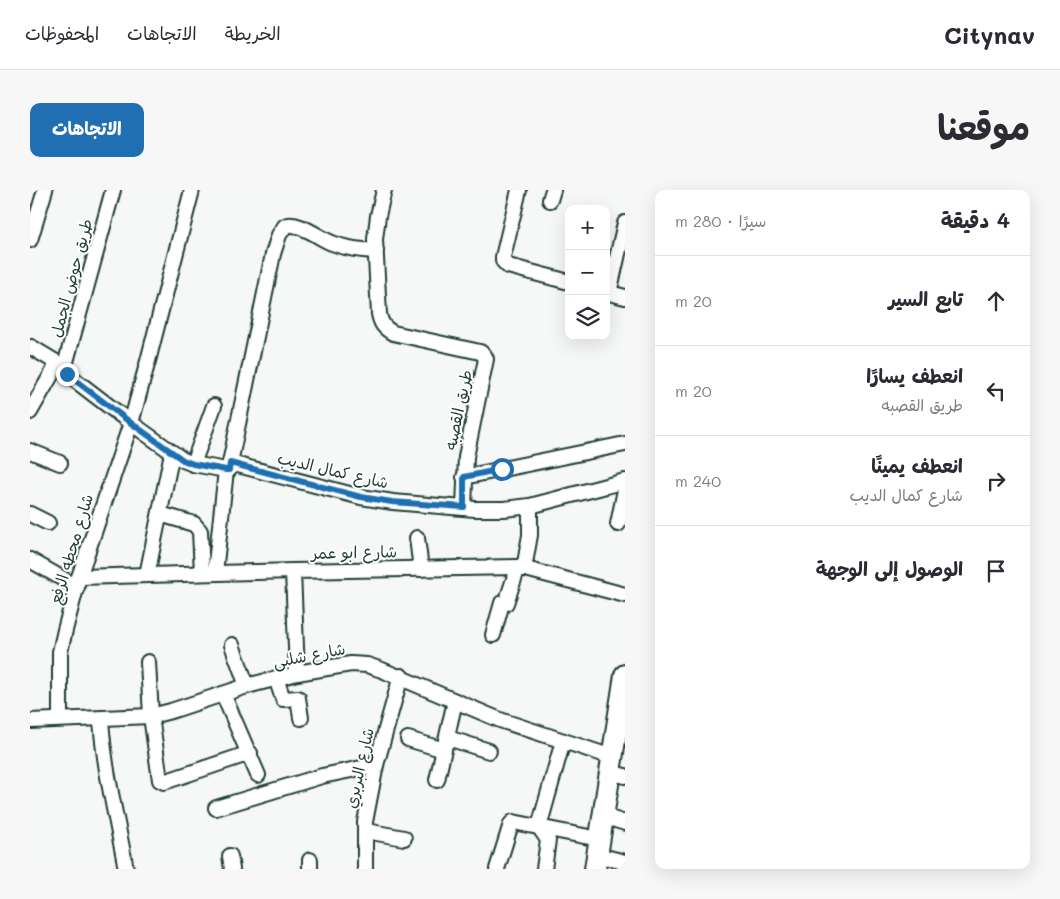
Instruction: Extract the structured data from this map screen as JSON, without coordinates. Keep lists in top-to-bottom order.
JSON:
{
  "streets": {
    "street": [
      "طريق حوض الجمل",
      "طريق القصبه",
      "شارع كمال الديب",
      "شارع محطه الرفع",
      "شارع ابو عمر",
      "شارع شلبى",
      "شارع البربري"
    ]
  },
  "crossings": [
    ["طريق حوض الجمل", "شارع كمال الديب"],
    ["طريق القصبه", "شارع كمال الديب"],
    ["شارع كمال الديب", "شارع محطه الرفع"],
    ["شارع محطه الرفع", "شارع ابو عمر"],
    ["شارع محطه الرفع", "شارع شلبى"],
    ["شارع شلبى", "شارع البربري"]
  ],
  "page": {
    "header": "Citynav",
    "nav": ["الخريطة", "الاتجاهات", "المحفوظات"],
    "title": "موقعنا",
    "buttons": "الاتجاهات",
    "heading": ["4 دقيقة", "سيرًا · 280 m"],
    "map_buttons": ["+", "−"],
    "list": [
      ["تابع السير", "20 m"],
      ["انعطف يسارًا", "طريق القصبه", "20 m"],
      ["انعطف يمينًا", "شارع كمال الديب", "240 m"],
      "الوصول إلى الوجهة"
    ]
  }
}
